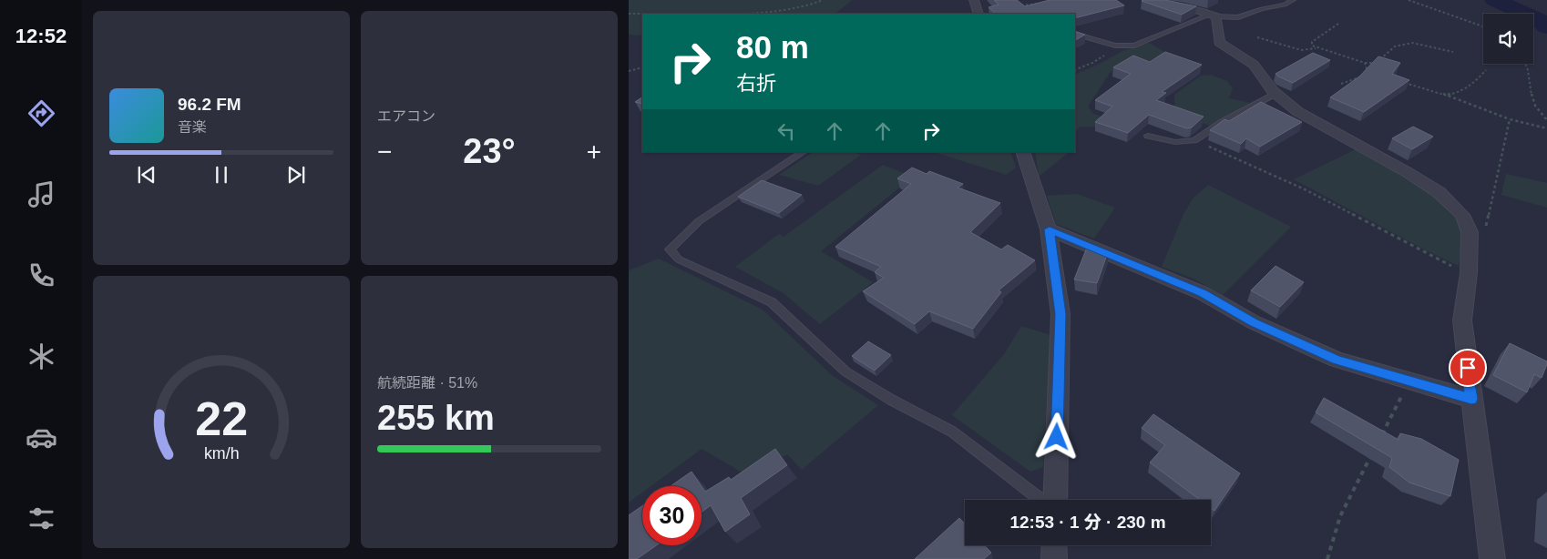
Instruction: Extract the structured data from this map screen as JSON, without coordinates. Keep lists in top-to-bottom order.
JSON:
{
  "page": {
    "tabs": "12:52",
    "tile": [
      "エアコン",
      ["航続距離 · 51%", "255 km"]
    ],
    "turn": ["80 m", "右折"],
    "song": ["96.2 FM", "音楽"],
    "heat": ["−", "23°", "+"],
    "limit": "30",
    "trip": "12:53 · 1 分 · 230 m",
    "gauge": ["22", "km/h"]
  }
}
